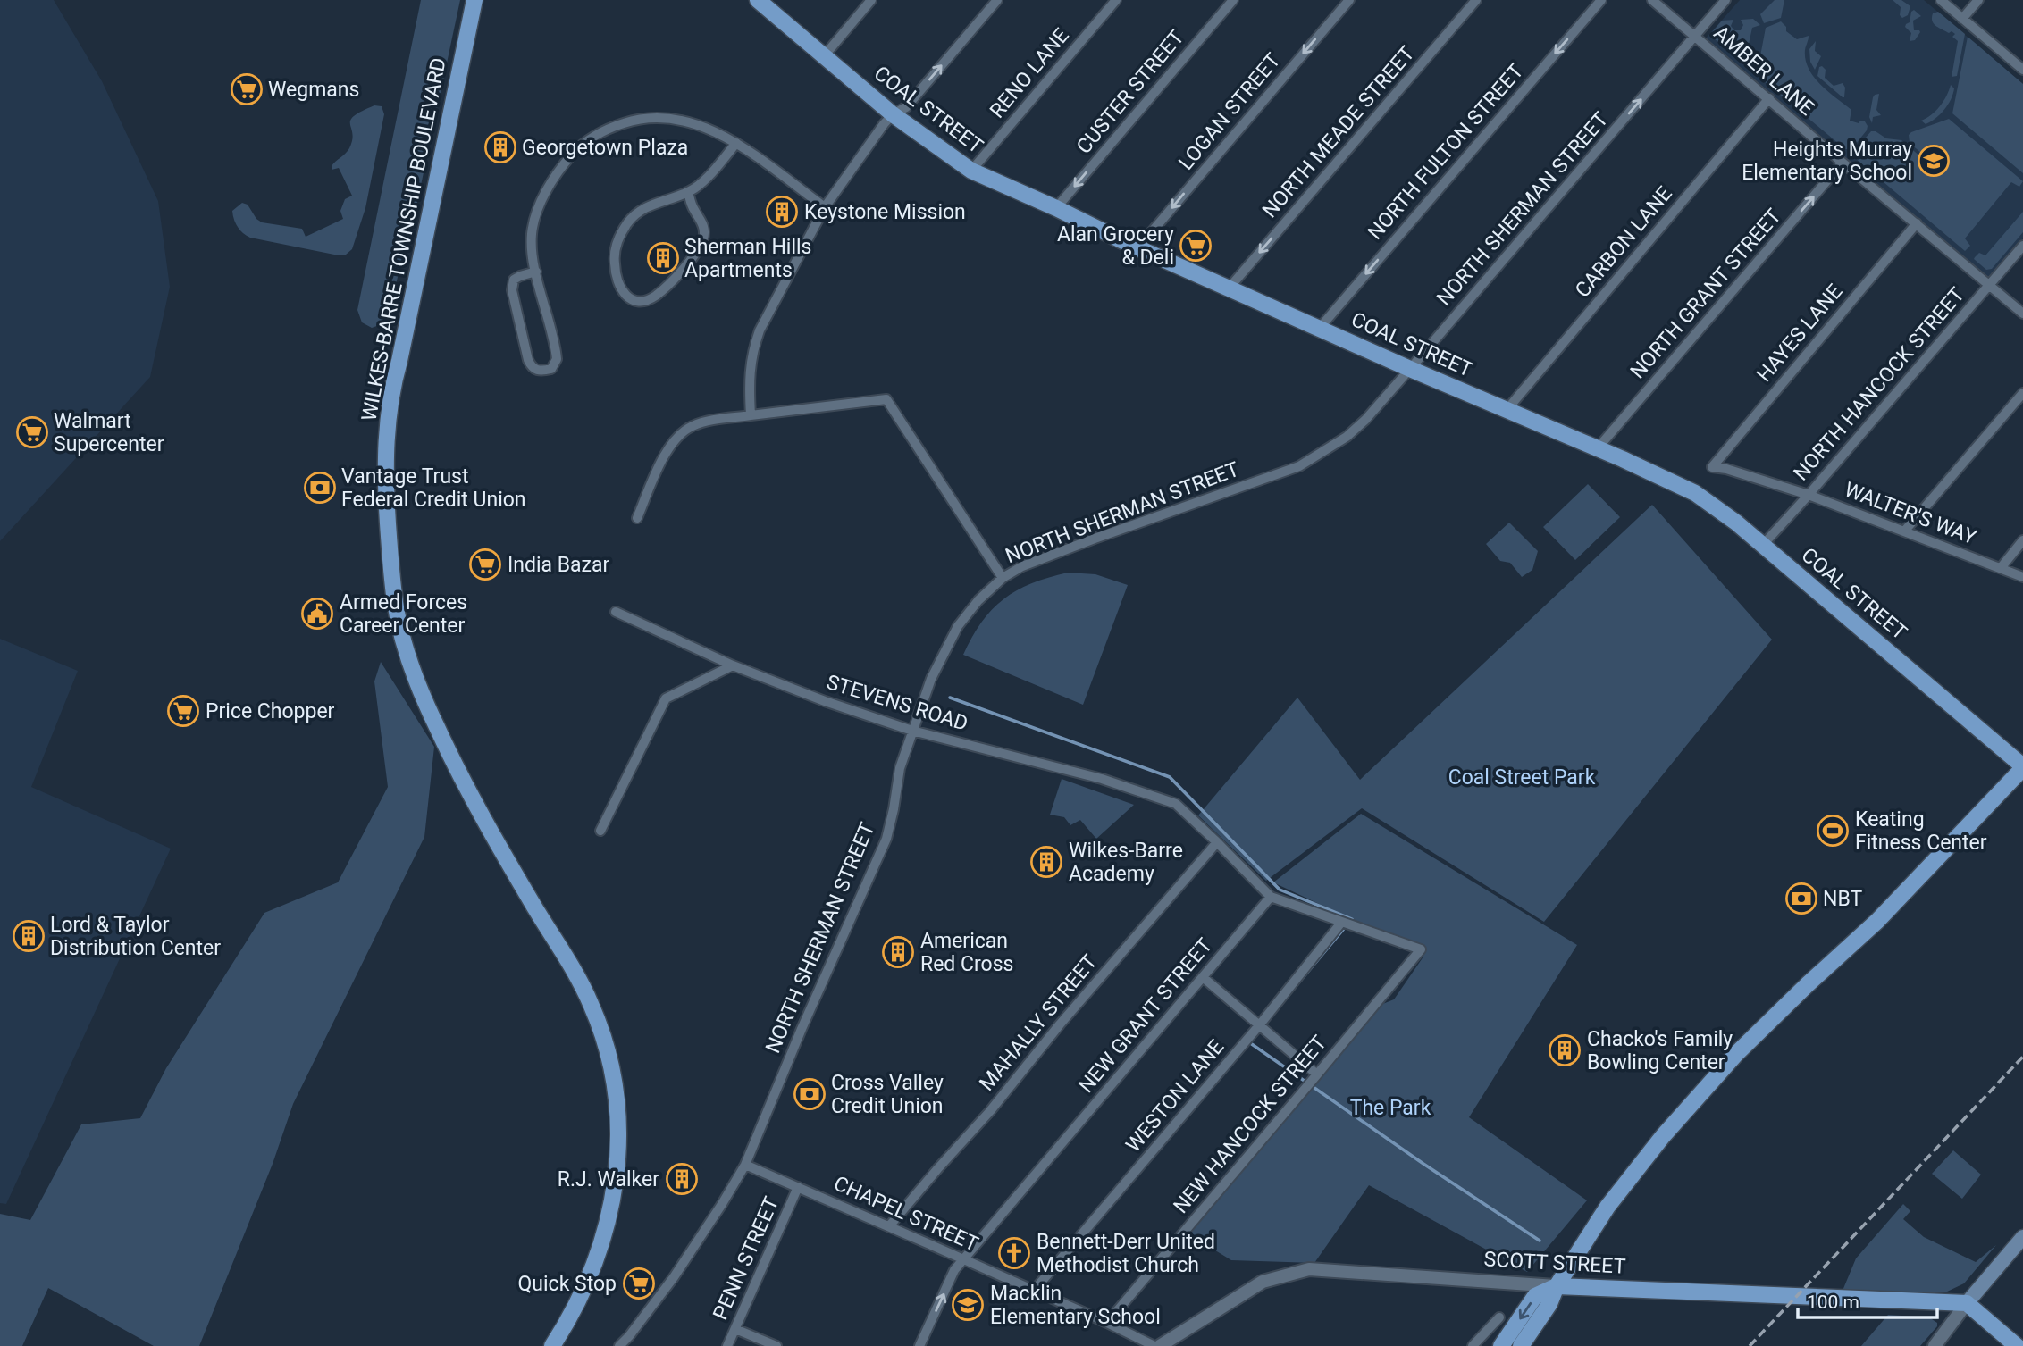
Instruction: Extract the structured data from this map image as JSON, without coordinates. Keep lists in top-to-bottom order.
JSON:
{
  "streets": {
    "main road": ["COAL STREET", "WILKES-BARRE TOWNSHIP BOULEVARD", "SCOTT STREET"],
    "street": [
      "AMBER LANE",
      "RENO LANE",
      "CUSTER STREET",
      "LOGAN STREET",
      "NORTH MEADE STREET",
      "NORTH FULTON STREET",
      "NORTH SHERMAN STREET",
      "CARBON LANE",
      "NORTH GRANT STREET",
      "HAYES LANE",
      "NORTH HANCOCK STREET",
      "WALTER'S WAY",
      "STEVENS ROAD",
      "NEW GRANT STREET",
      "MAHALLY STREET",
      "WESTON LANE",
      "NEW HANCOCK STREET",
      "CHAPEL STREET",
      "PENN STREET"
    ]
  },
  "crossings": [
    ["AMBER LANE", "NORTH SHERMAN STREET"],
    ["AMBER LANE", "CARBON LANE"],
    ["AMBER LANE", "NORTH GRANT STREET"],
    ["AMBER LANE", "HAYES LANE"],
    ["AMBER LANE", "NORTH HANCOCK STREET"],
    ["RENO LANE", "COAL STREET"],
    ["CUSTER STREET", "COAL STREET"],
    ["COAL STREET", "LOGAN STREET"],
    ["COAL STREET", "NORTH MEADE STREET"],
    ["COAL STREET", "NORTH FULTON STREET"],
    ["COAL STREET", "NORTH SHERMAN STREET"],
    ["COAL STREET", "CARBON LANE"],
    ["COAL STREET", "NORTH GRANT STREET"],
    ["COAL STREET", "NORTH HANCOCK STREET"],
    ["NORTH SHERMAN STREET", "STEVENS ROAD"],
    ["NORTH SHERMAN STREET", "CHAPEL STREET"],
    ["HAYES LANE", "WALTER'S WAY"],
    ["NORTH HANCOCK STREET", "WALTER'S WAY"],
    ["STEVENS ROAD", "MAHALLY STREET"],
    ["NEW GRANT STREET", "CHAPEL STREET"],
    ["MAHALLY STREET", "CHAPEL STREET"],
    ["WESTON LANE", "NEW HANCOCK STREET"],
    ["WESTON LANE", "CHAPEL STREET"],
    ["NEW HANCOCK STREET", "CHAPEL STREET"],
    ["CHAPEL STREET", "PENN STREET"]
  ],
  "one_way": [
    "CUSTER STREET",
    "LOGAN STREET",
    "NORTH MEADE STREET",
    "NORTH FULTON STREET",
    "NORTH GRANT STREET"
  ],
  "parks": ["Coal Street Park", "The Park"],
  "places": {
    "supermarket": [
      "Wegmans",
      "Alan Grocery & Deli",
      "Walmart Supercenter",
      "India Bazar",
      "Price Chopper",
      "Quick Stop"
    ],
    "building": [
      "Georgetown Plaza",
      "Keystone Mission",
      "Sherman Hills Apartments",
      "Wilkes-Barre Academy",
      "Lord & Taylor Distribution Center",
      "American Red Cross",
      "Chacko's Family Bowling Center",
      "R.J. Walker"
    ],
    "school or university": ["Heights Murray Elementary School", "Macklin Elementary School"],
    "bank": ["Vantage Trust Federal Credit Union", "NBT", "Cross Valley Credit Union"],
    "public building": ["Armed Forces Career Center"],
    "sports": ["Keating Fitness Center"],
    "church": ["Bennett-Derr United Methodist Church"]
  },
  "scale_bar": "100 m"
}
